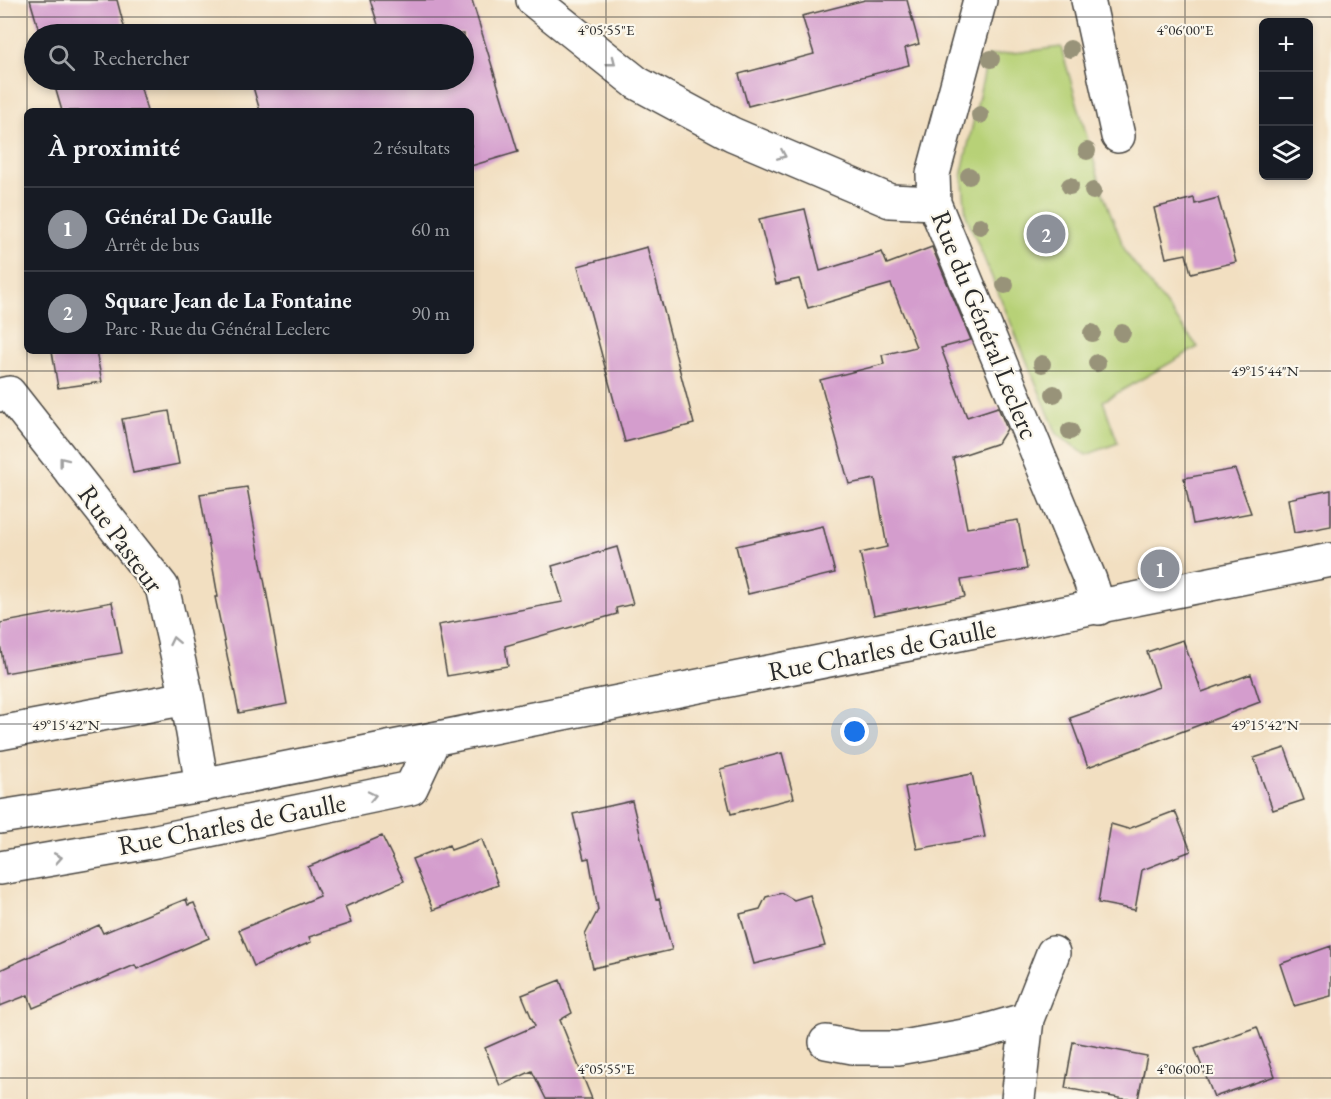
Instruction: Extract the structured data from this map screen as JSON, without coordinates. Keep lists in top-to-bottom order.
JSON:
{
  "streets": {
    "street": ["Rue du Général Leclerc", "Rue Pasteur", "Rue Charles de Gaulle"]
  },
  "crossings": [
    ["Rue du Général Leclerc", "Rue Charles de Gaulle"],
    ["Rue Pasteur", "Rue Charles de Gaulle"]
  ],
  "one_way": ["Rue Pasteur"],
  "page": {
    "map_buttons": ["+", "−"],
    "search": "Rechercher",
    "heading": ["À proximité", "2 résultats"],
    "list": [
      {
        "mark": "1",
        "name": "Général De Gaulle",
        "note": "Arrêt de bus",
        "value": "60 m"
      },
      {
        "mark": "2",
        "name": "Square Jean de La Fontaine",
        "note": "Parc · Rue du Général Leclerc",
        "value": "90 m"
      }
    ],
    "pins": ["2", "1"]
  },
  "coordinates": [
    "4°05'55\"E",
    "4°06'00\"E",
    "49°15'44\"N",
    "49°15'42\"N"
  ]
}
